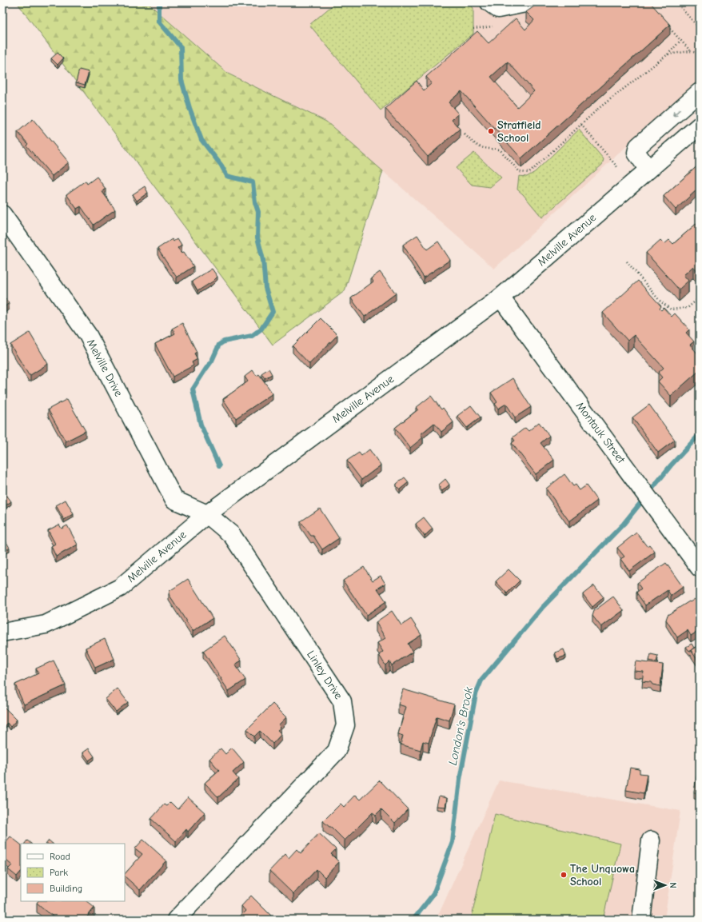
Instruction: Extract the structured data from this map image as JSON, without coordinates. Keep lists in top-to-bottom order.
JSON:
{
  "streets": {
    "street": [
      "Melville Avenue",
      "Melville Drive",
      "Montauk Street",
      "Linley Drive"
    ]
  },
  "crossings": [
    ["Melville Avenue", "Melville Drive"],
    ["Melville Avenue", "Montauk Street"],
    ["Melville Avenue", "Linley Drive"],
    ["Melville Drive", "Linley Drive"]
  ],
  "water": ["London's Brook"],
  "places": ["Stratfield School", "The Unquowa School"],
  "legend": ["Road", "Park", "Building"],
  "north": "right"
}
